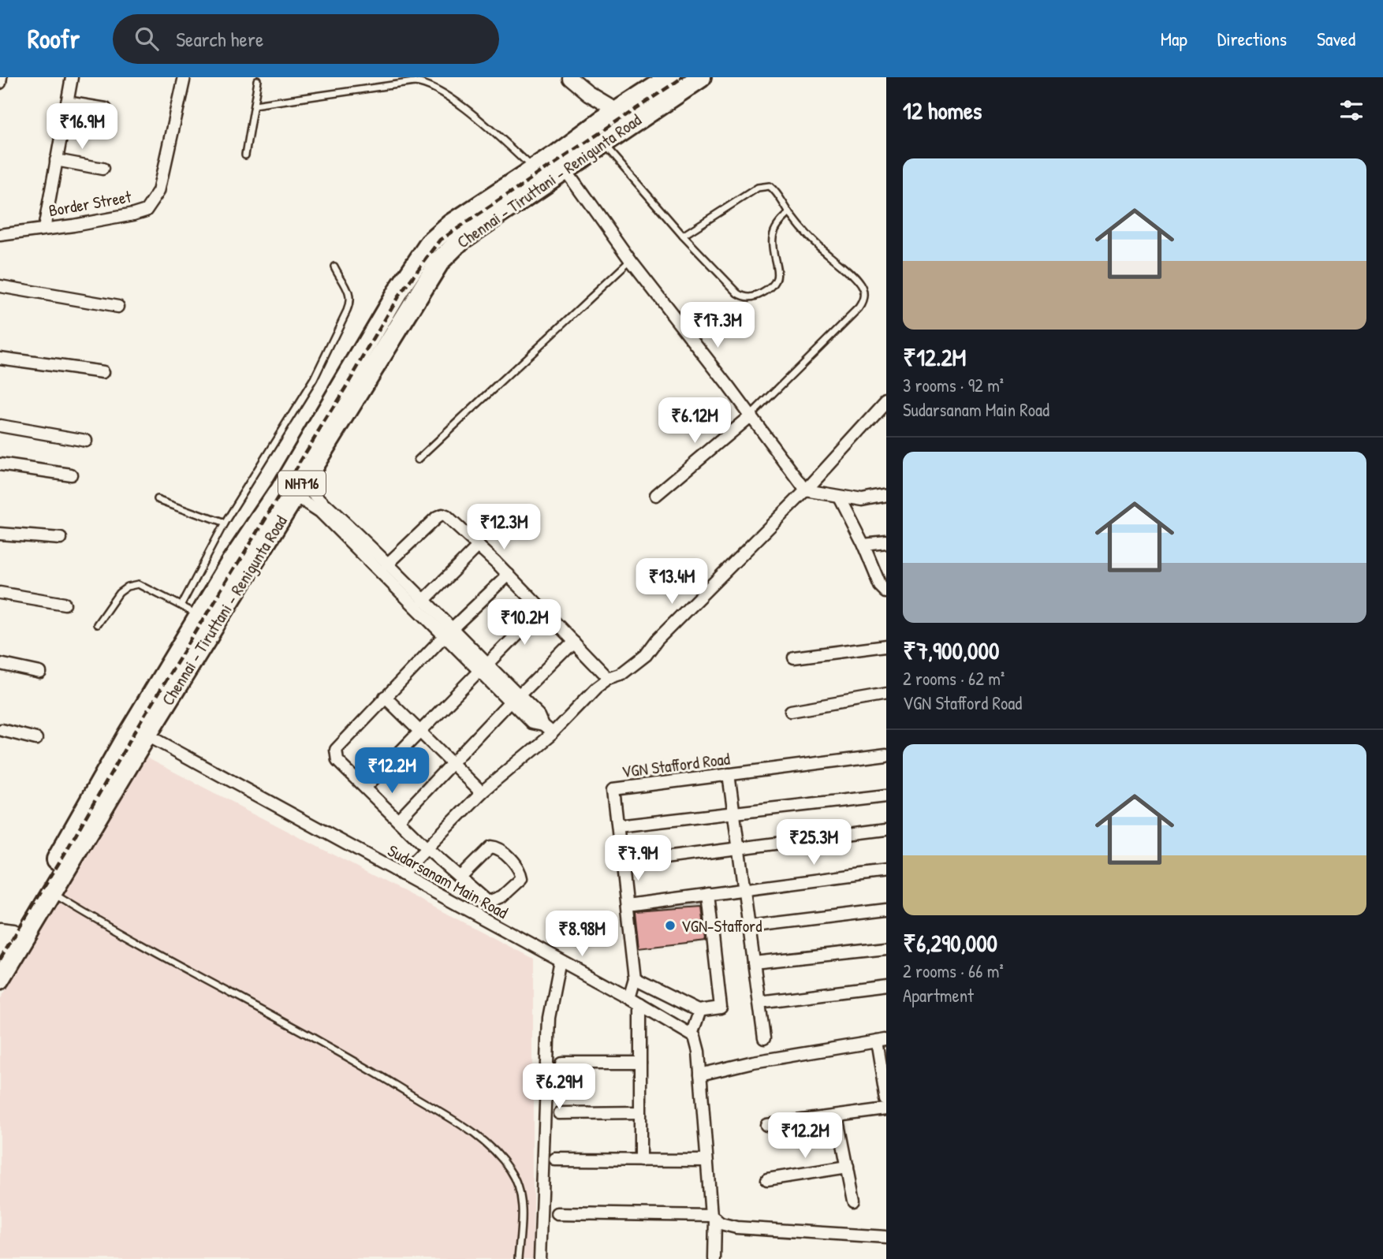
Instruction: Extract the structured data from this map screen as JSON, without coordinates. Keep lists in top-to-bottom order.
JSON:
{
  "streets": {
    "highway": ["Chennai - Tiruttani - Renigunta Road", "NH716"],
    "street": ["Border Street", "VGN Stafford Road", "Sudarsanam Main Road"]
  },
  "crossings": [
    ["Chennai - Tiruttani - Renigunta Road", "Sudarsanam Main Road"],
    ["VGN Stafford Road", "Sudarsanam Main Road"]
  ],
  "places": ["VGN-Stafford"],
  "page": {
    "header": "Roofr",
    "search": "Search here",
    "nav": ["Map", "Directions", "Saved"],
    "heading": "12 homes",
    "price": [
      "₹16.9M",
      "₹17.3M",
      "₹6.12M",
      "₹12.3M",
      "₹13.4M",
      "₹10.2M",
      "₹12.2M",
      "₹25.3M",
      "₹7.9M",
      "₹8.98M",
      "₹6.29M",
      "₹12.2M"
    ],
    "list": [
      {
        "name": "₹12.2M",
        "note": "3 rooms · 92 m² · Sudarsanam Main Road"
      },
      {
        "name": "₹7,900,000",
        "note": "2 rooms · 62 m² · VGN Stafford Road"
      },
      {
        "name": "₹6,290,000",
        "note": "2 rooms · 66 m² · Apartment"
      }
    ]
  }
}
